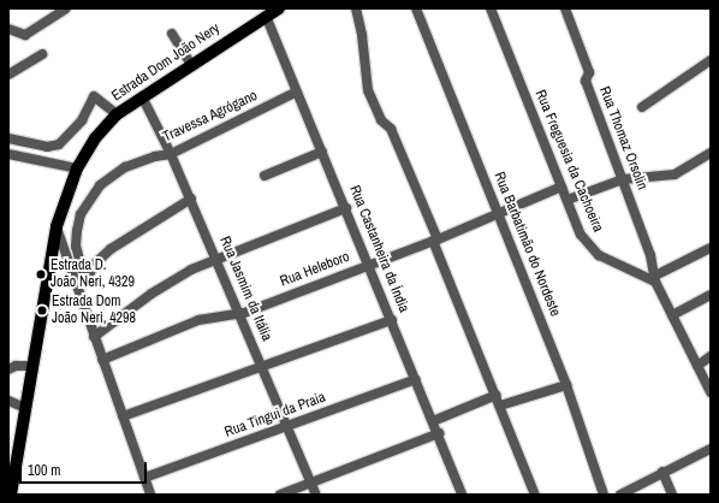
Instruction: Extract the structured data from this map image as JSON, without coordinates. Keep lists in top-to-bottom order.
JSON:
{
  "streets": {
    "main road": ["Estrada Dom João Nery"],
    "street": [
      "Travessa Agrógano",
      "Rua Thomaz Orsolin",
      "Rua Freguesia da Cachoeira",
      "Rua Barbatimão do Nordeste",
      "Rua Castanheira da Índia",
      "Rua Heleboro",
      "Rua Jasmim da Itália",
      "Rua Tingui da Praia"
    ]
  },
  "crossings": [
    ["Estrada Dom João Nery", "Rua Castanheira da Índia"],
    ["Estrada Dom João Nery", "Rua Jasmim da Itália"],
    ["Travessa Agrógano", "Rua Castanheira da Índia"],
    ["Travessa Agrógano", "Rua Jasmim da Itália"],
    ["Rua Thomaz Orsolin", "Rua Freguesia da Cachoeira"],
    ["Rua Freguesia da Cachoeira", "Rua Heleboro"],
    ["Rua Barbatimão do Nordeste", "Rua Heleboro"],
    ["Rua Castanheira da Índia", "Rua Heleboro"],
    ["Rua Castanheira da Índia", "Rua Tingui da Praia"],
    ["Rua Heleboro", "Rua Jasmim da Itália"],
    ["Rua Jasmim da Itália", "Rua Tingui da Praia"]
  ],
  "places": ["Estrada D. João Neri, 4329", "Estrada Dom João Neri, 4298"],
  "scale_bar": "100 m"
}
